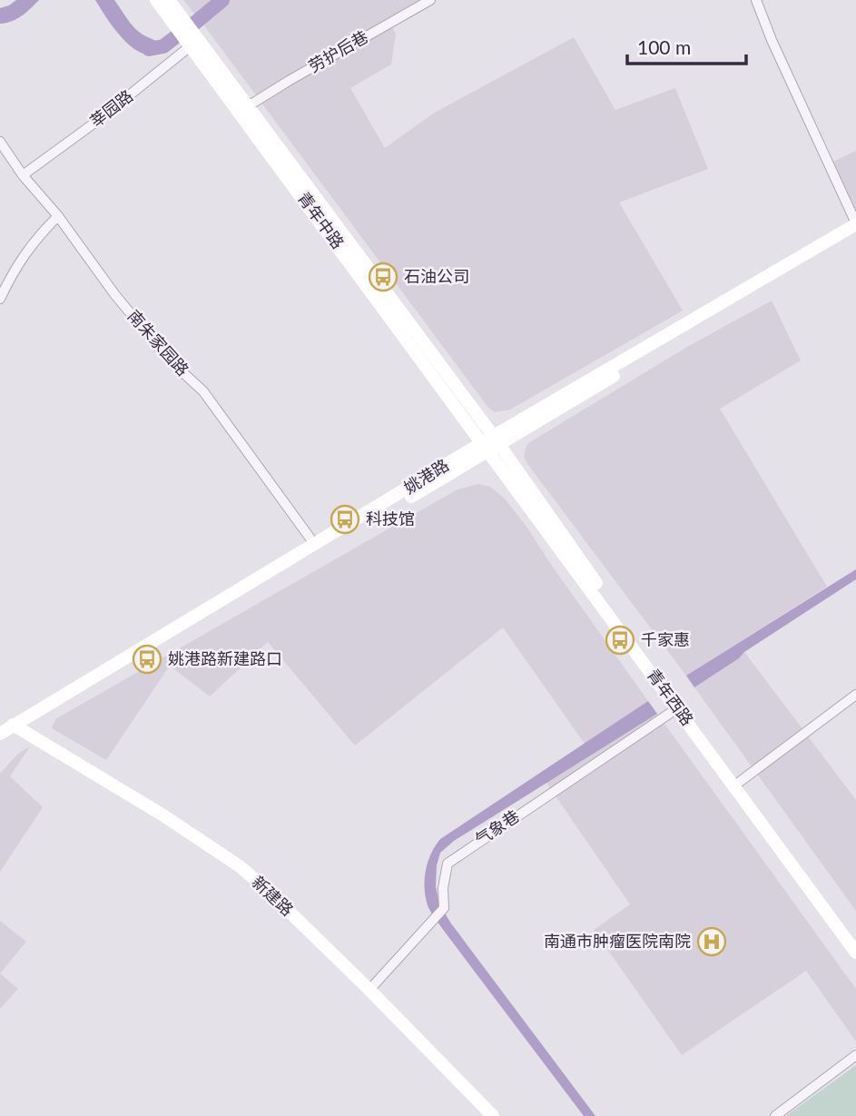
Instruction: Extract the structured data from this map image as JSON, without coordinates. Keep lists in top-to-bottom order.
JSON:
{
  "streets": {
    "main road": [
      "青年中路",
      "姚港路",
      "青年西路",
      "新建路"
    ],
    "street": [
      "劳护后巷",
      "莘园路",
      "南朱家园路",
      "气象巷"
    ]
  },
  "crossings": [
    ["劳护后巷", "青年中路"],
    ["莘园路", "青年中路"],
    ["莘园路", "南朱家园路"],
    ["青年中路", "姚港路"],
    ["青年中路", "青年西路"],
    ["南朱家园路", "姚港路"],
    ["姚港路", "青年西路"],
    ["姚港路", "新建路"],
    ["青年西路", "气象巷"],
    ["气象巷", "新建路"]
  ],
  "places": {
    "bus stop": [
      "石油公司",
      "科技馆",
      "千家惠",
      "姚港路新建路口"
    ],
    "hospital": ["南通市肿瘤医院南院"]
  },
  "scale_bar": "100 m"
}
